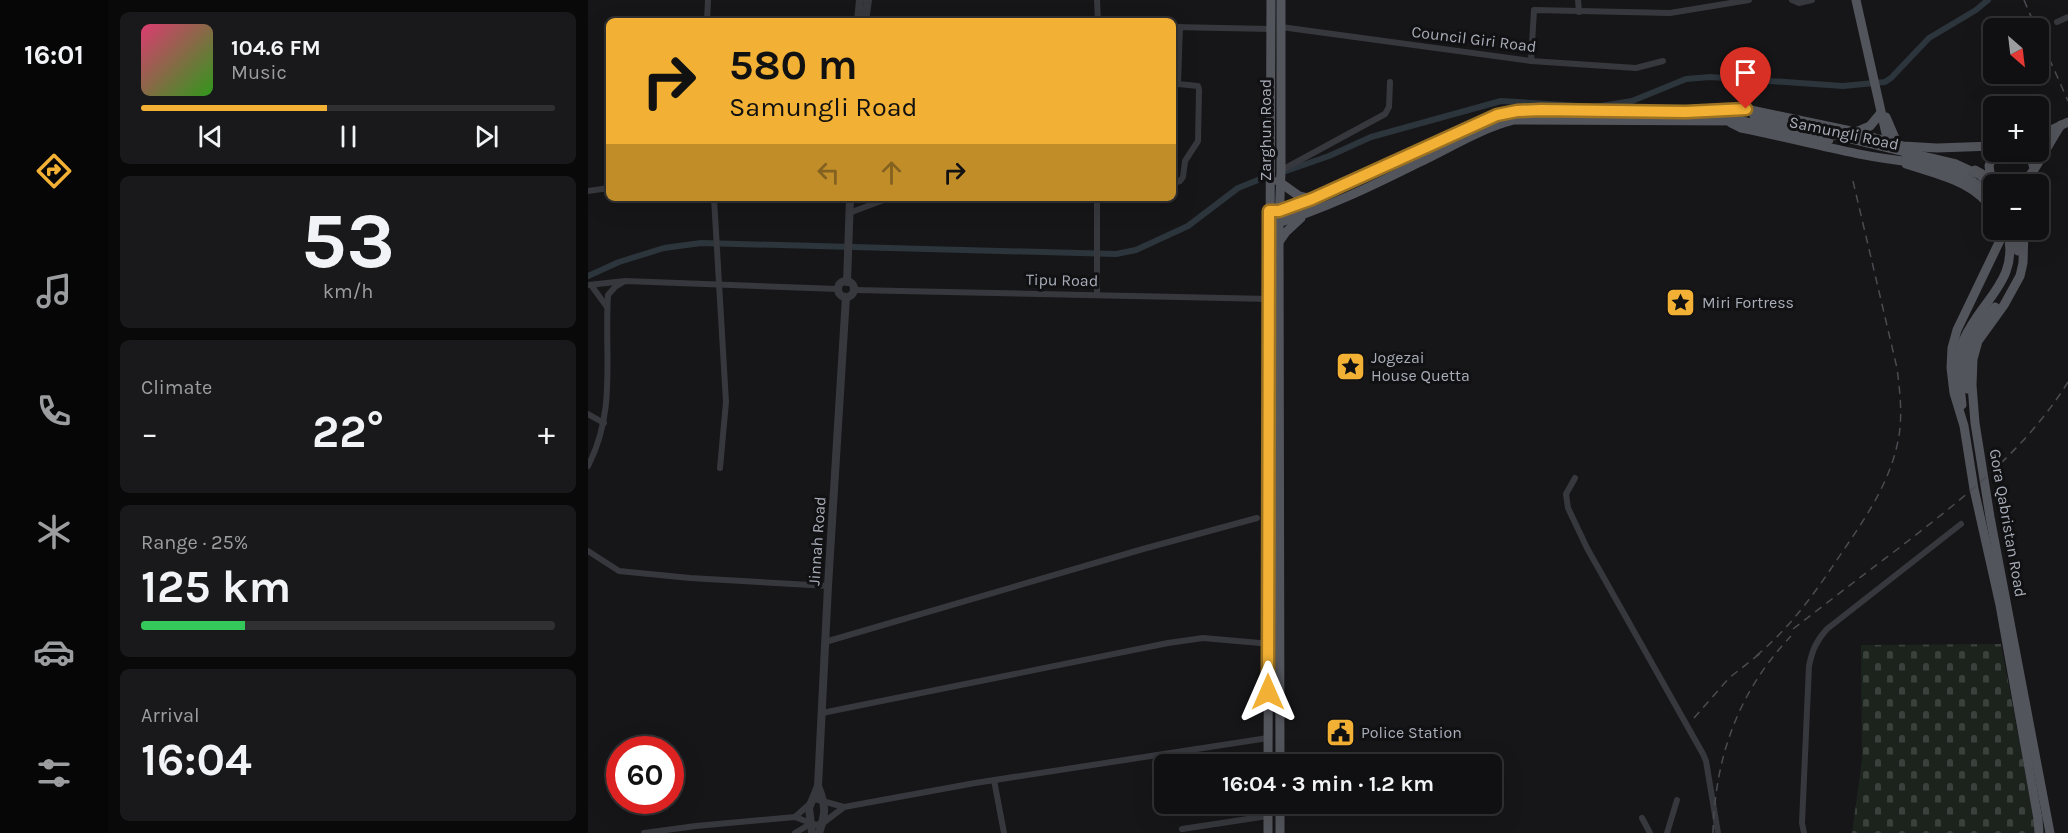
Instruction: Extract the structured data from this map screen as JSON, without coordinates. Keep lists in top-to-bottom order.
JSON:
{
  "streets": {
    "main road": ["Zarghun Road", "Samungli Road", "Gora Qabristan Road"],
    "street": ["Council Giri Road", "Tipu Road", "Jinnah Road"]
  },
  "crossings": [
    ["Council Giri Road", "Zarghun Road"],
    ["Zarghun Road", "Samungli Road"],
    ["Zarghun Road", "Tipu Road"],
    ["Tipu Road", "Jinnah Road"]
  ],
  "places": {
    "place": ["Miri Fortress", "Jogezai House Quetta"],
    "public building": ["Police Station"]
  },
  "north": "bottom right",
  "page": {
    "tabs": "16:01",
    "map_buttons": ["+", "−"],
    "turn": ["580 m", "Samungli Road"],
    "song": ["104.6 FM", "Music"],
    "tile": [
      ["53", "km/h"],
      "Climate",
      ["Range · 25%", "125 km"],
      ["Arrival", "16:04"]
    ],
    "heat": ["−", "22°", "+"],
    "limit": "60",
    "trip": "16:04 · 3 min · 1.2 km"
  }
}
